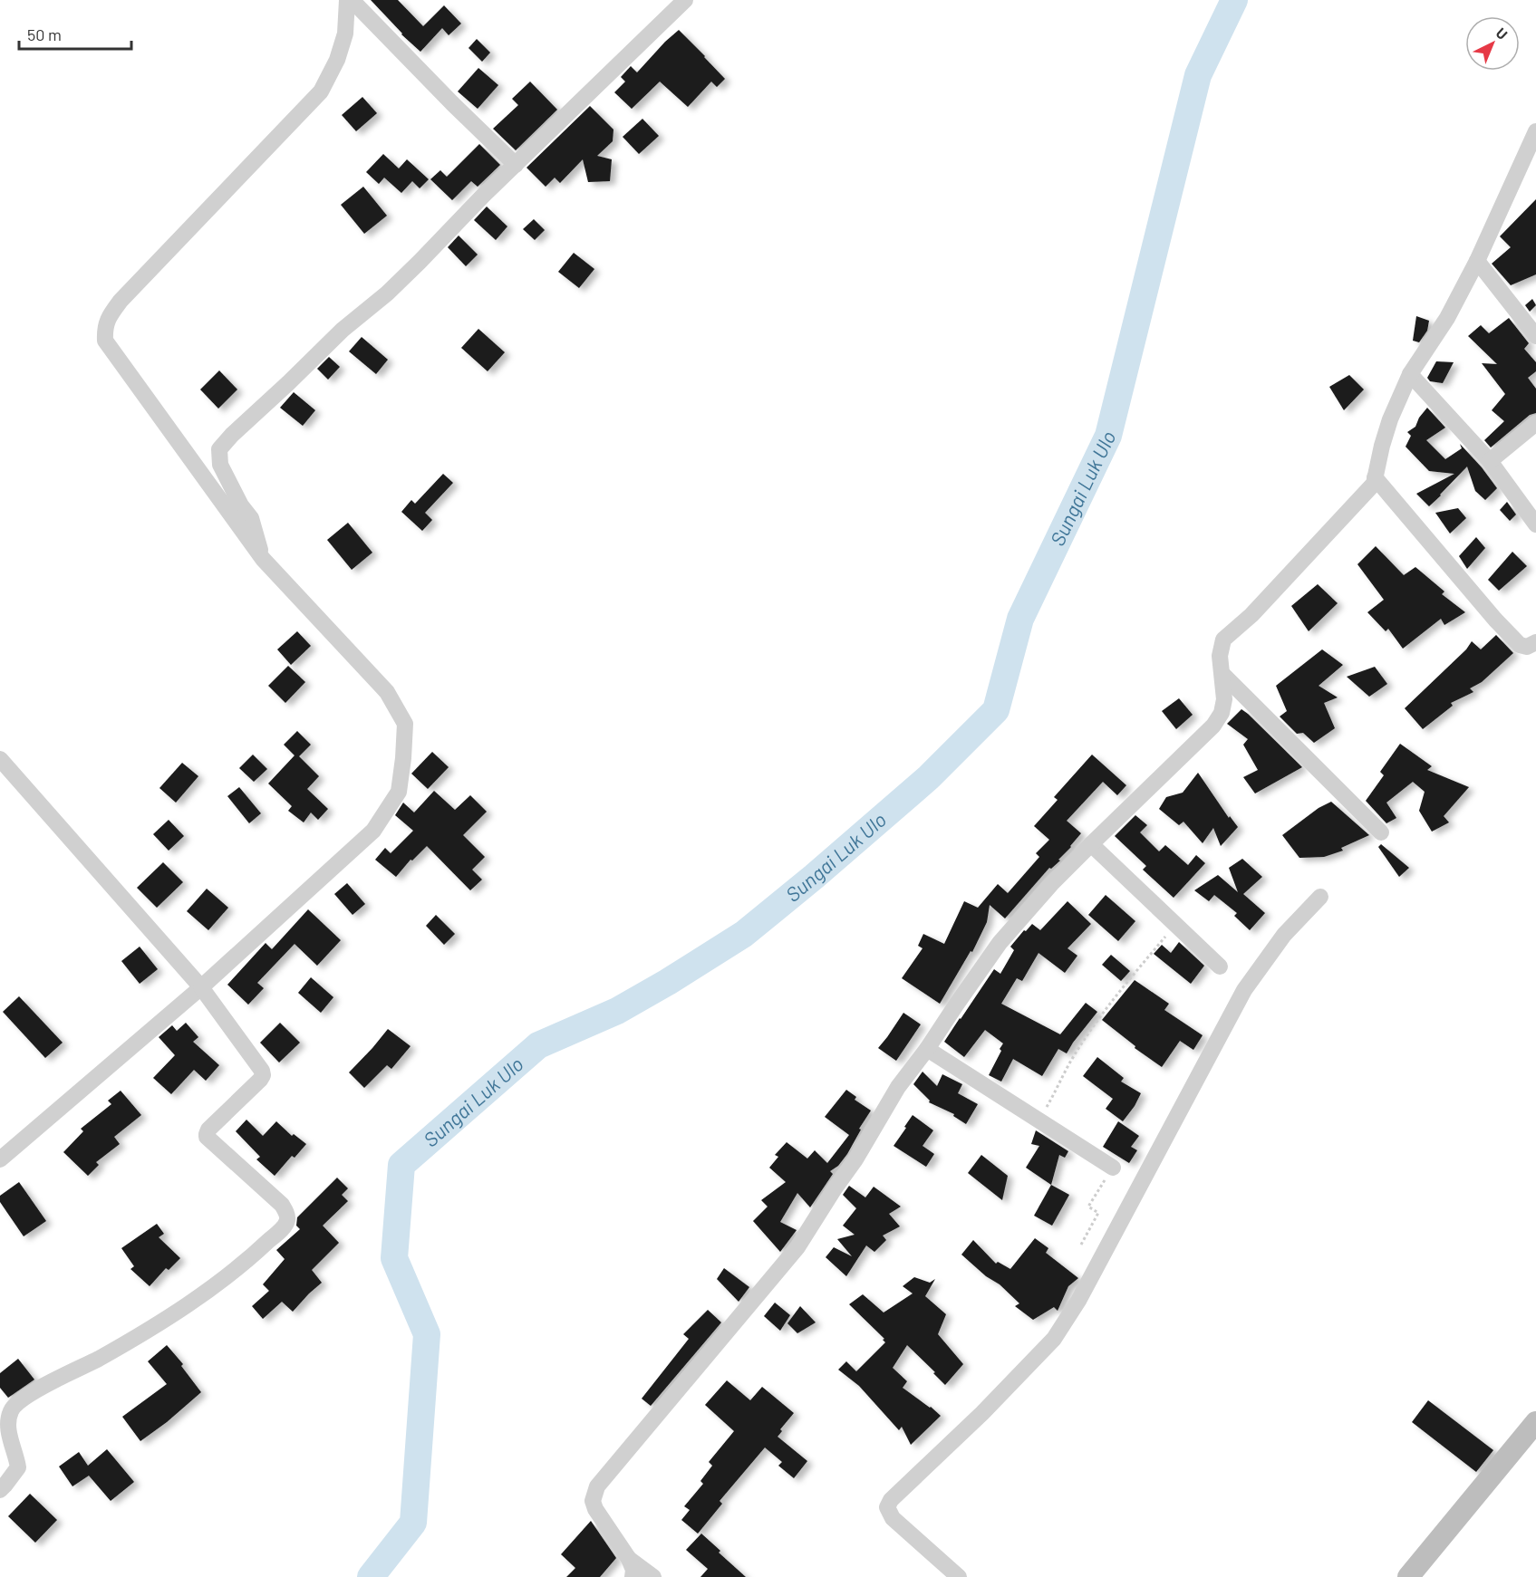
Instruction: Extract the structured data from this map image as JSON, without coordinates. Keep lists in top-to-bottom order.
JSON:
{
  "water": ["Sungai Luk Ulo"],
  "scale_bar": "50 m",
  "north": "top right"
}
